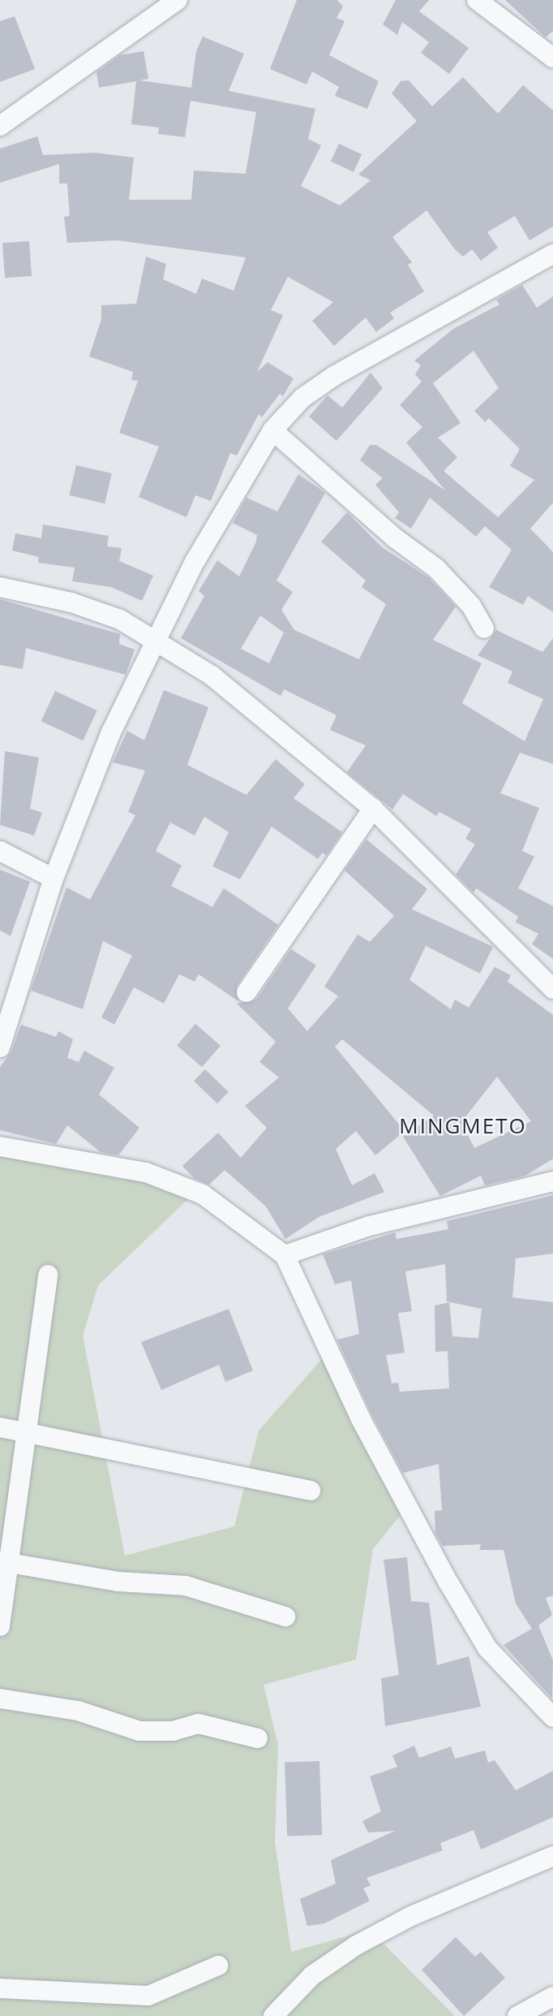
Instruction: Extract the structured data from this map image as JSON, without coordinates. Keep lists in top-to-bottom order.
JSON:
{
  "districts": ["MINGMETO"]
}
